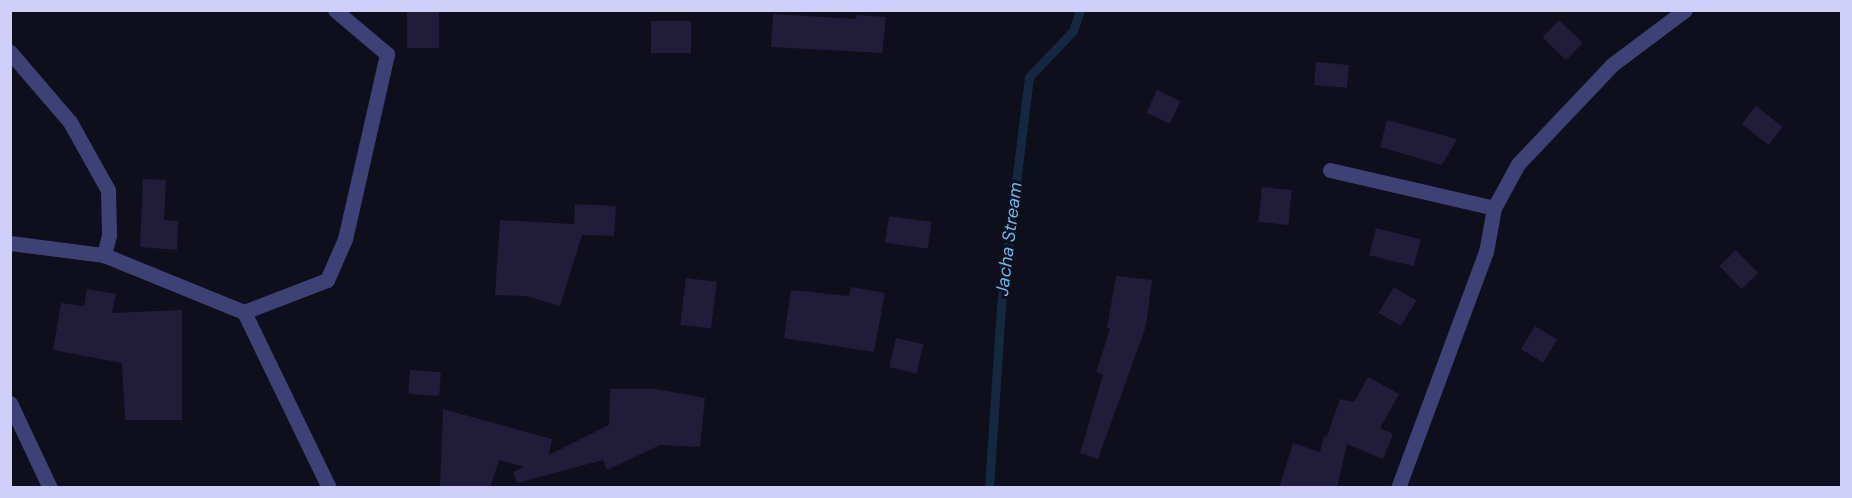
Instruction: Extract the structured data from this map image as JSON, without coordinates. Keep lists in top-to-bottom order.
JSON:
{
  "water": ["Jacha Stream"]
}
